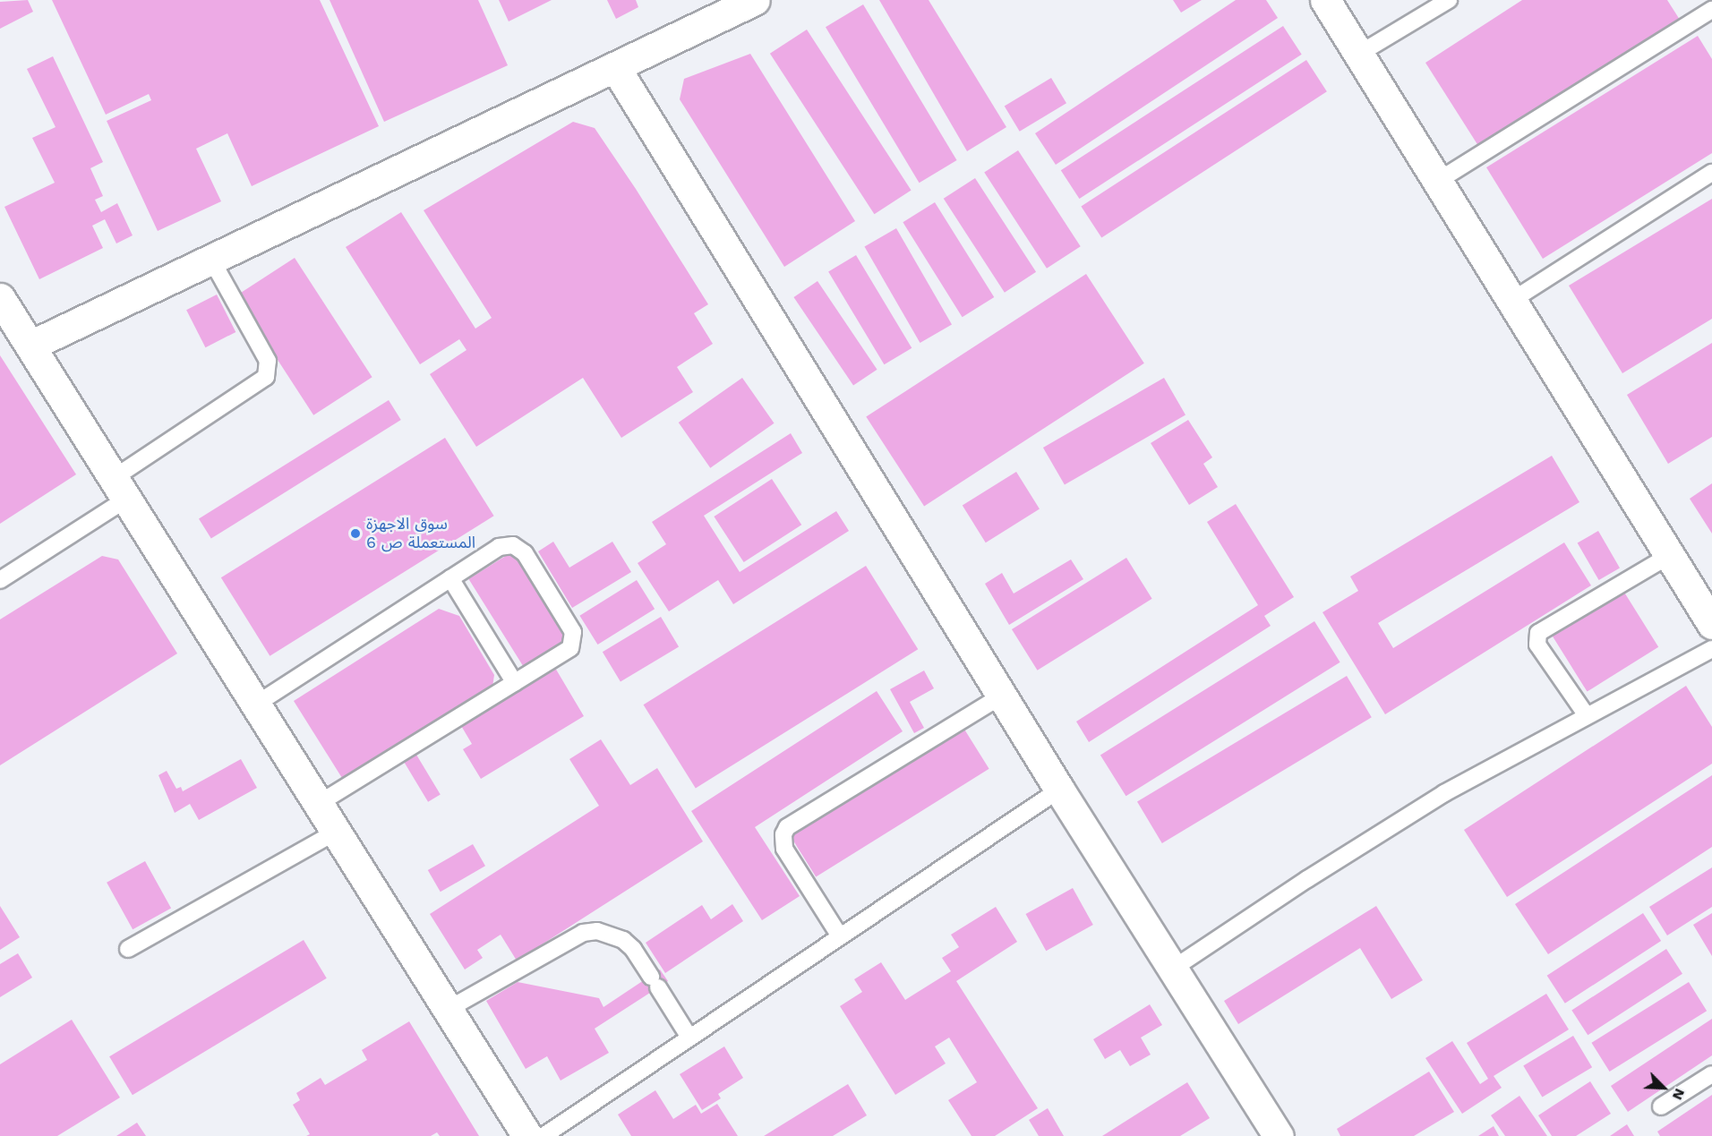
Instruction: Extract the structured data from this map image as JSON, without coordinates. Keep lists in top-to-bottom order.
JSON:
{
  "places": ["سوق الاجهزة المستعملة ص 6"],
  "north": "bottom right"
}
